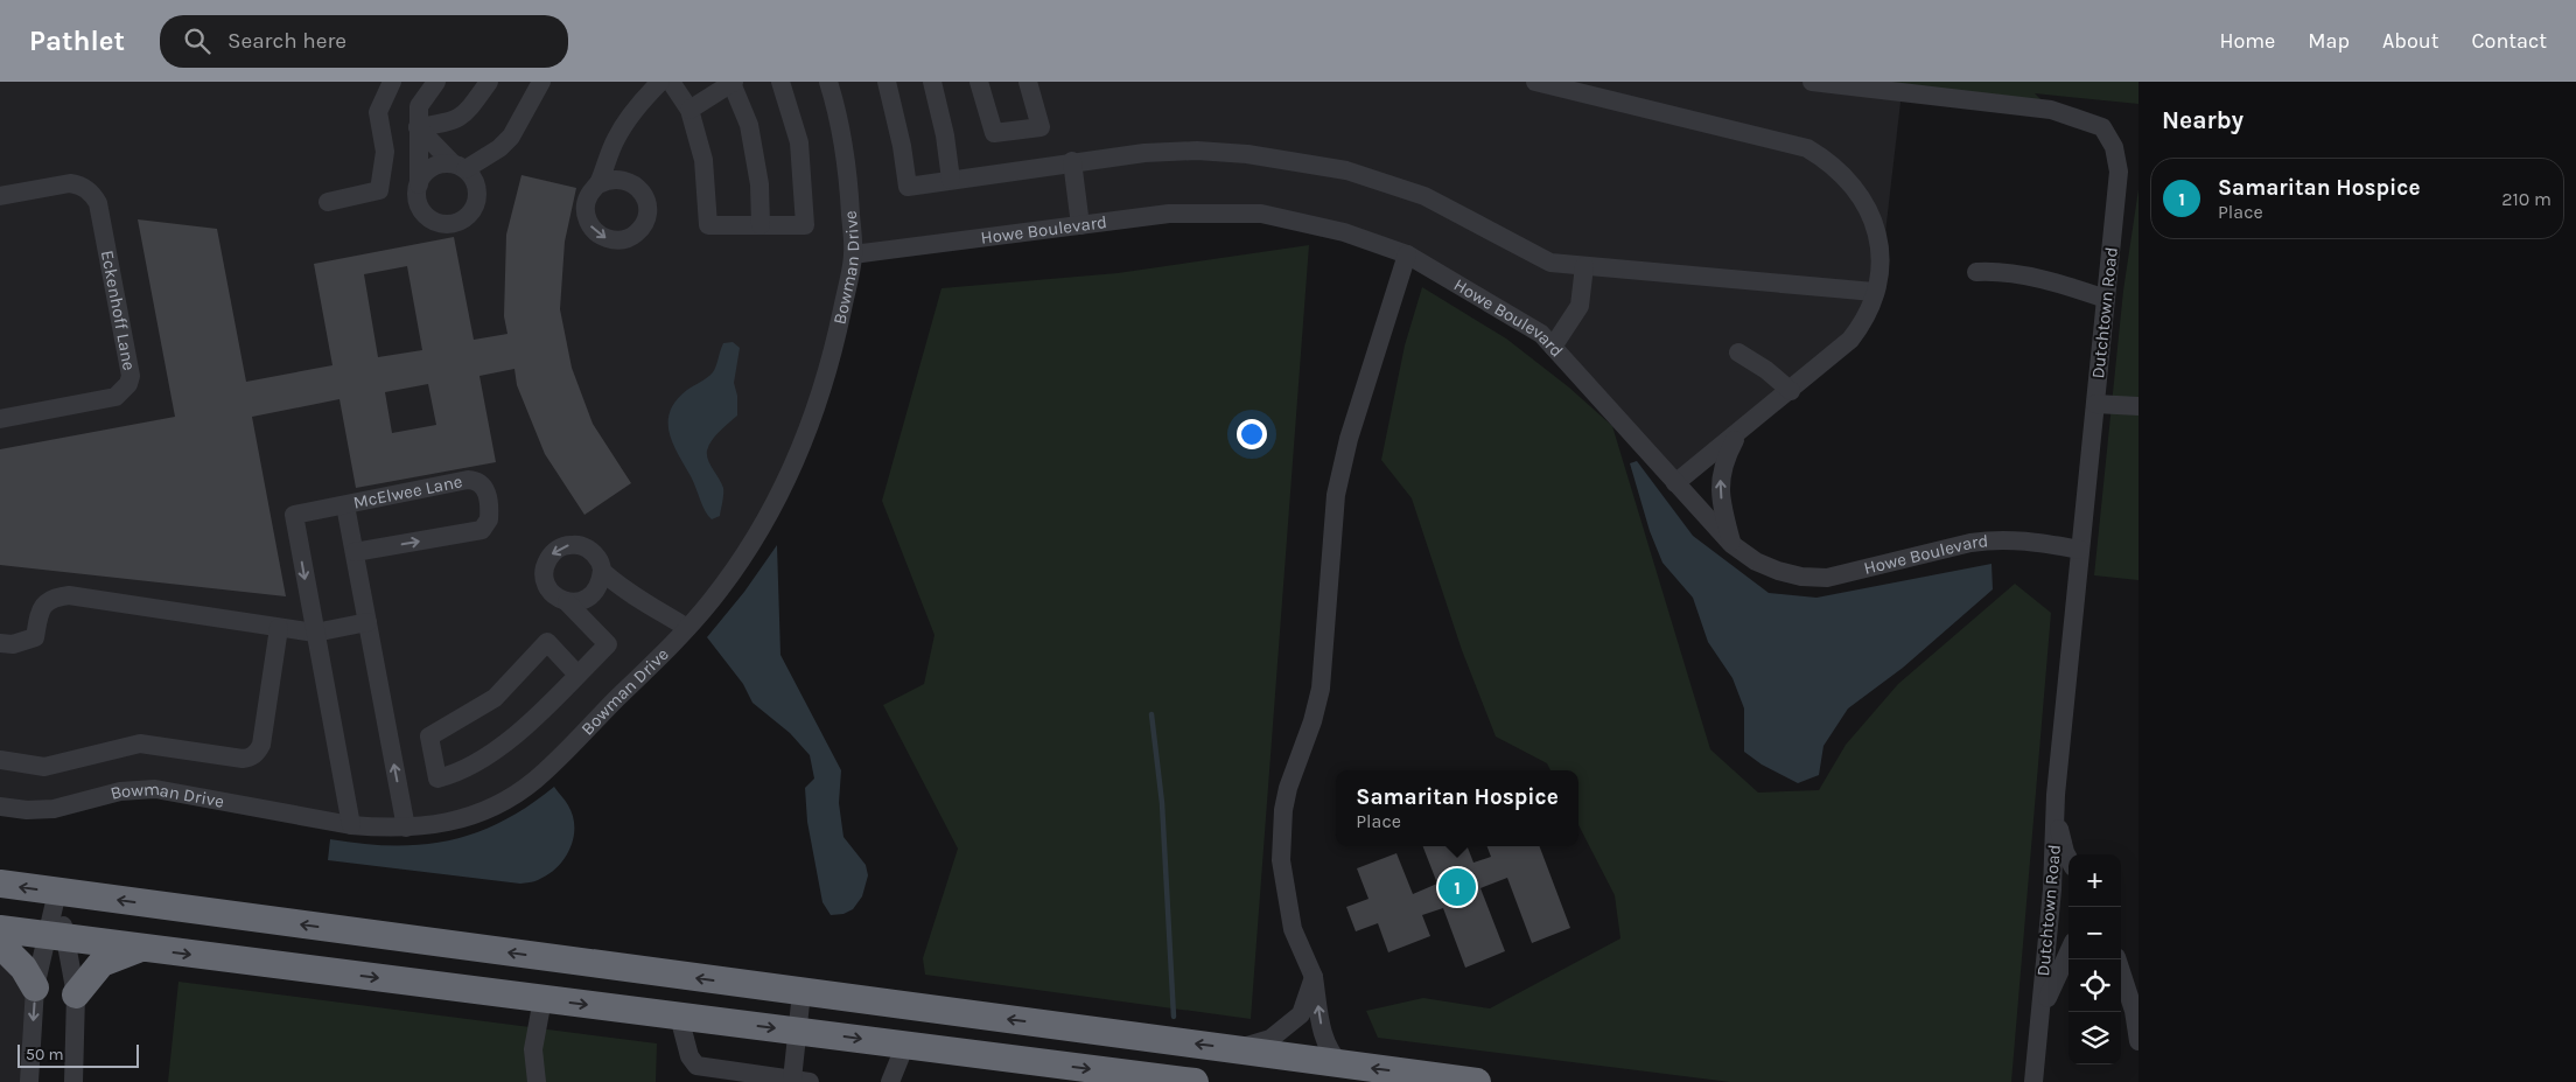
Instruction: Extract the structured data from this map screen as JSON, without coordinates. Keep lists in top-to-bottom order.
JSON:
{
  "streets": {
    "street": [
      "Howe Boulevard",
      "Bowman Drive",
      "Eckenhoff Lane",
      "Dutchtown Road",
      "McElwee Lane"
    ]
  },
  "crossings": [
    ["Howe Boulevard", "Bowman Drive"],
    ["Howe Boulevard", "Dutchtown Road"],
    ["Bowman Drive", "McElwee Lane"]
  ],
  "scale_bar": "50 m",
  "page": {
    "header": "Pathlet",
    "search": "Search here",
    "nav": [
      "Home",
      "Map",
      "About",
      "Contact"
    ],
    "heading": "Nearby",
    "list": [
      {
        "mark": "1",
        "name": "Samaritan Hospice",
        "note": "Place",
        "value": "210 m"
      }
    ],
    "popup": ["Samaritan Hospice", "Place"],
    "map_buttons": ["+", "−"],
    "pins": "1",
    "scale": "50 m"
  }
}
